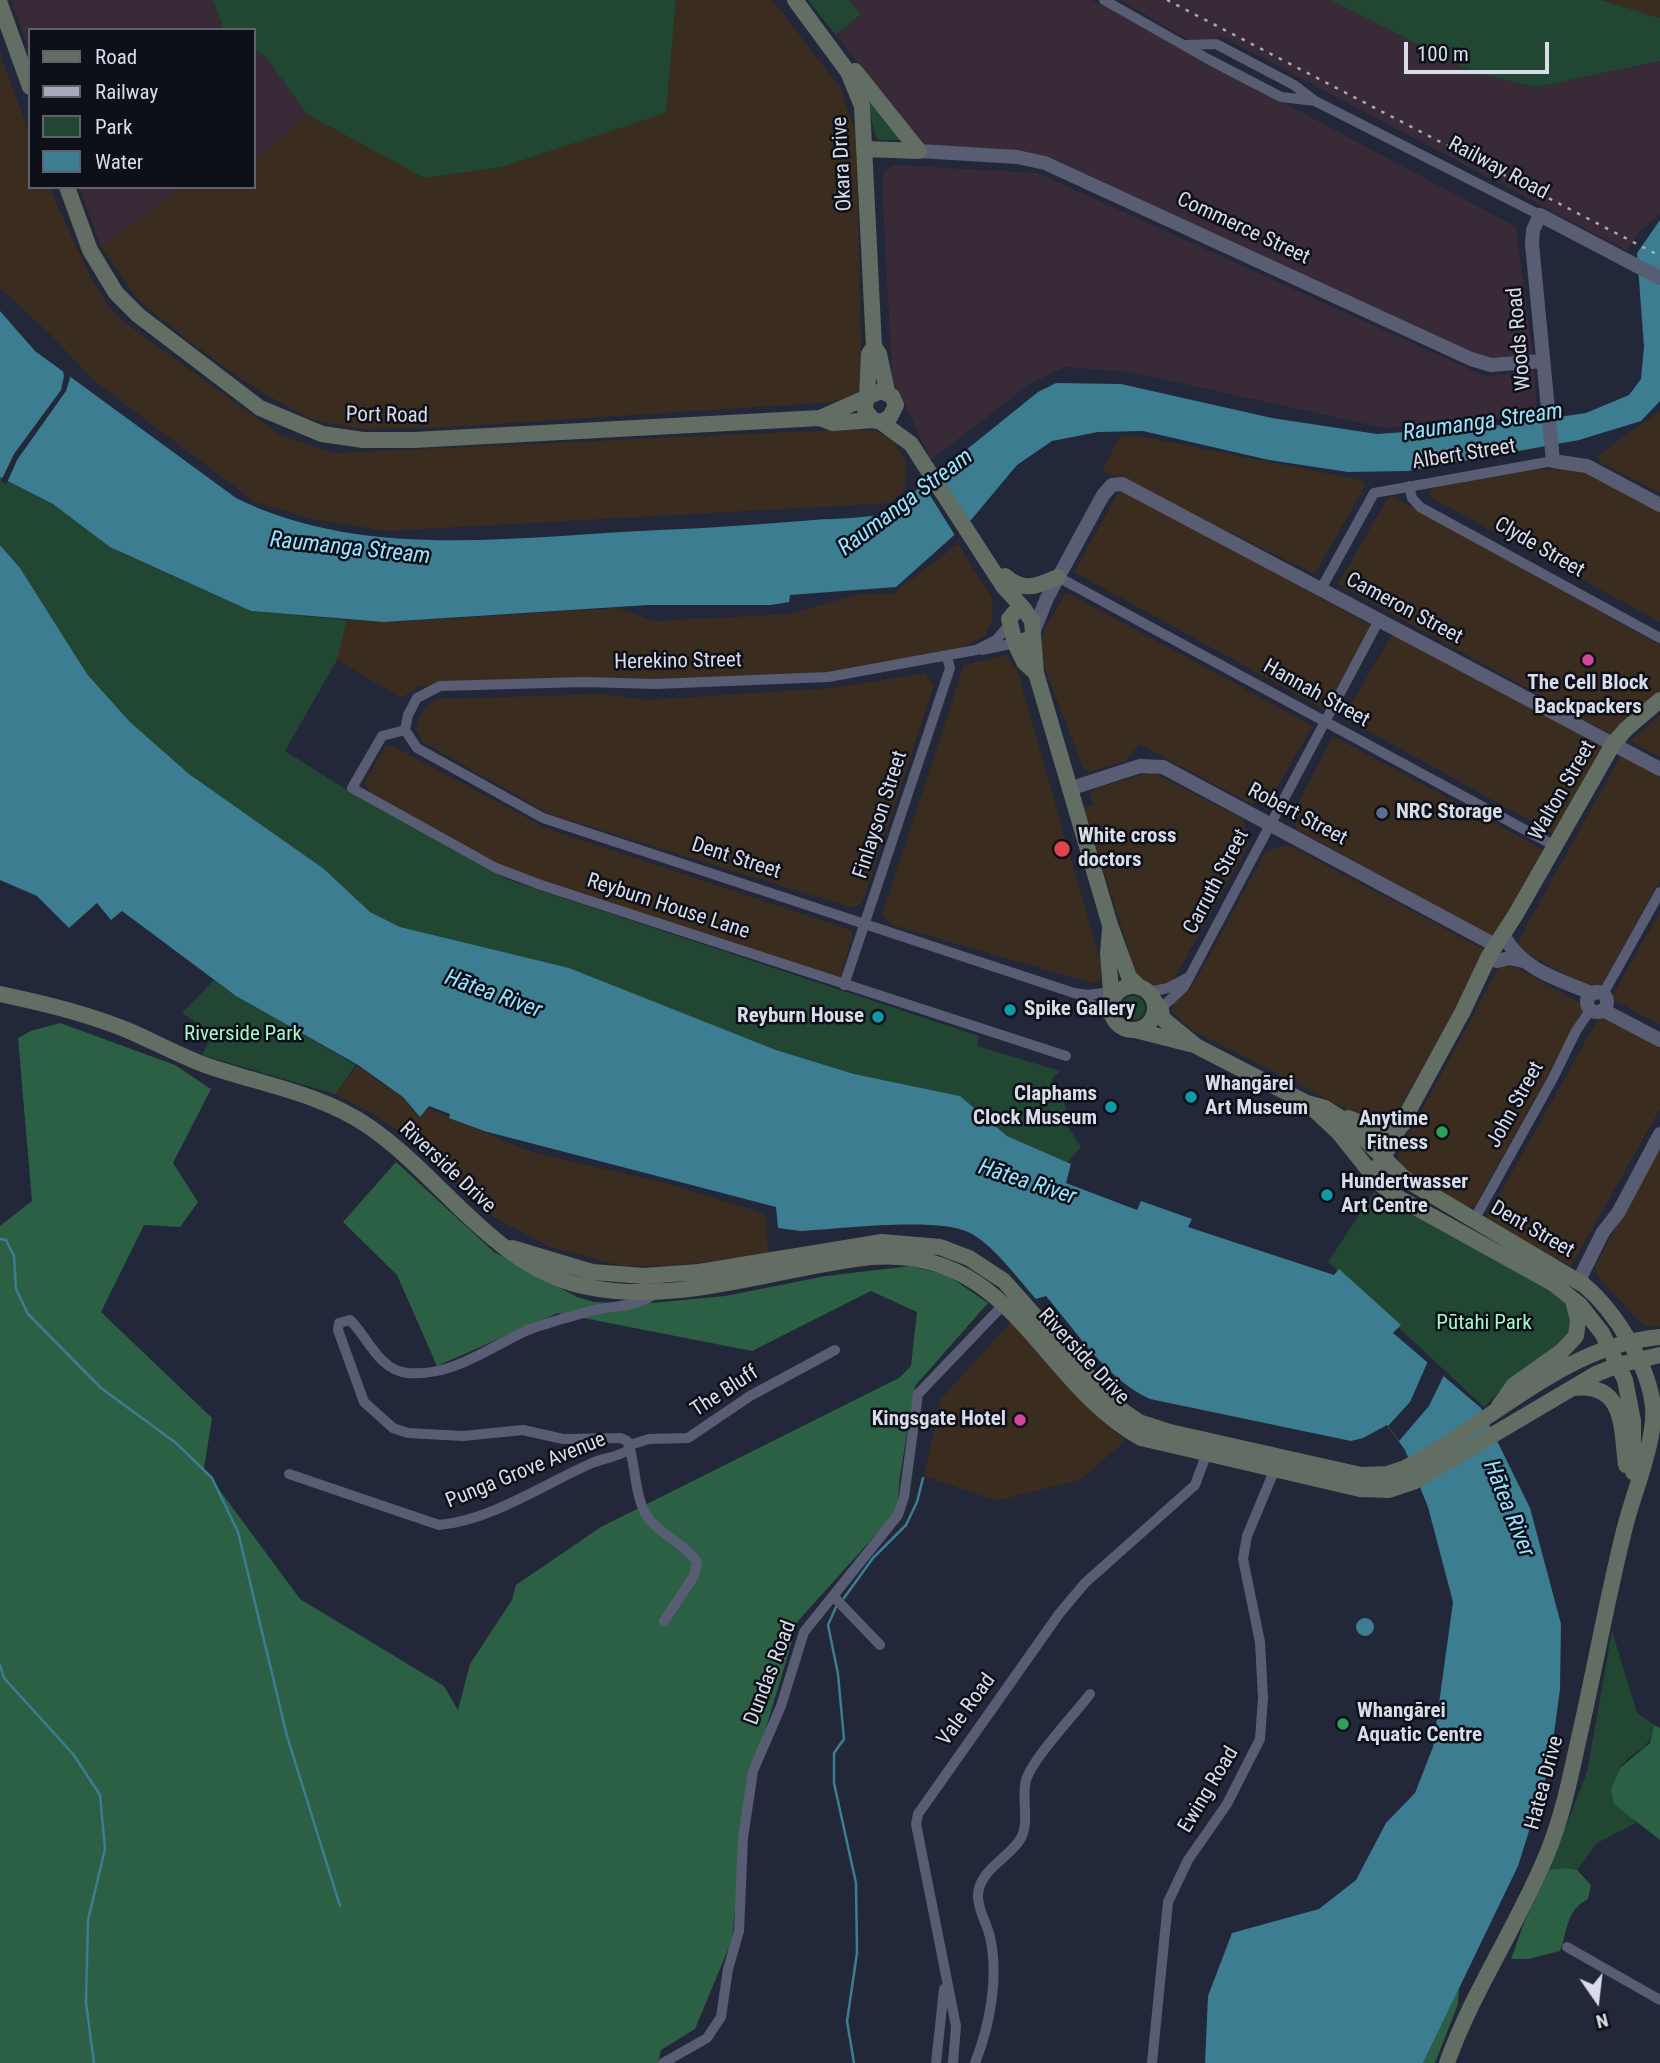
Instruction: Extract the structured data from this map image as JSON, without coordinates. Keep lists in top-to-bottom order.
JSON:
{
  "streets": {
    "main road": [
      "Okara Drive",
      "Commerce Street",
      "Port Road",
      "Walton Street",
      "Dent Street",
      "Riverside Drive",
      "Hatea Drive"
    ],
    "street": [
      "Railway Road",
      "Woods Road",
      "Albert Street",
      "Clyde Street",
      "Cameron Street",
      "Herekino Street",
      "Hannah Street",
      "Finlayson Street",
      "Robert Street",
      "Carruth Street",
      "Reyburn House Lane",
      "John Street",
      "The Bluff",
      "Punga Grove Avenue",
      "Dundas Road",
      "Vale Road",
      "Ewing Road"
    ]
  },
  "crossings": [
    ["Okara Drive", "Commerce Street"],
    ["Okara Drive", "Port Road"],
    ["Railway Road", "Woods Road"],
    ["Commerce Street", "Woods Road"],
    ["Woods Road", "Albert Street"],
    ["Albert Street", "Clyde Street"],
    ["Albert Street", "Cameron Street"],
    ["Cameron Street", "Hannah Street"],
    ["Cameron Street", "Walton Street"],
    ["Cameron Street", "Carruth Street"],
    ["Herekino Street", "Finlayson Street"],
    ["Herekino Street", "Dent Street"],
    ["Herekino Street", "Reyburn House Lane"],
    ["Hannah Street", "Walton Street"],
    ["Hannah Street", "Carruth Street"],
    ["Walton Street", "Robert Street"],
    ["Walton Street", "Dent Street"],
    ["Finlayson Street", "Dent Street"],
    ["Finlayson Street", "Reyburn House Lane"],
    ["Robert Street", "Carruth Street"],
    ["Robert Street", "John Street"],
    ["Dent Street", "Carruth Street"],
    ["Dent Street", "Reyburn House Lane"],
    ["Dent Street", "John Street"],
    ["Dent Street", "Riverside Drive"],
    ["Dent Street", "Hatea Drive"],
    ["Riverside Drive", "Punga Grove Avenue"],
    ["Riverside Drive", "Dundas Road"],
    ["Riverside Drive", "Vale Road"],
    ["Riverside Drive", "Hatea Drive"],
    ["Riverside Drive", "Ewing Road"],
    ["The Bluff", "Punga Grove Avenue"]
  ],
  "water": ["Raumanga Stream", "Hātea River"],
  "parks": ["Riverside Park", "Pūtahi Park"],
  "places": [
    "The Cell Block Backpackers",
    "NRC Storage",
    "White cross doctors",
    "Spike Gallery",
    "Reyburn House",
    "Whangārei Art Museum",
    "Claphams Clock Museum",
    "Anytime Fitness",
    "Hundertwasser Art Centre",
    "Kingsgate Hotel",
    "Whangārei Aquatic Centre"
  ],
  "legend": [
    "Road",
    "Railway",
    "Park",
    "Water"
  ],
  "scale_bar": "100 m",
  "north": "bottom"
}
